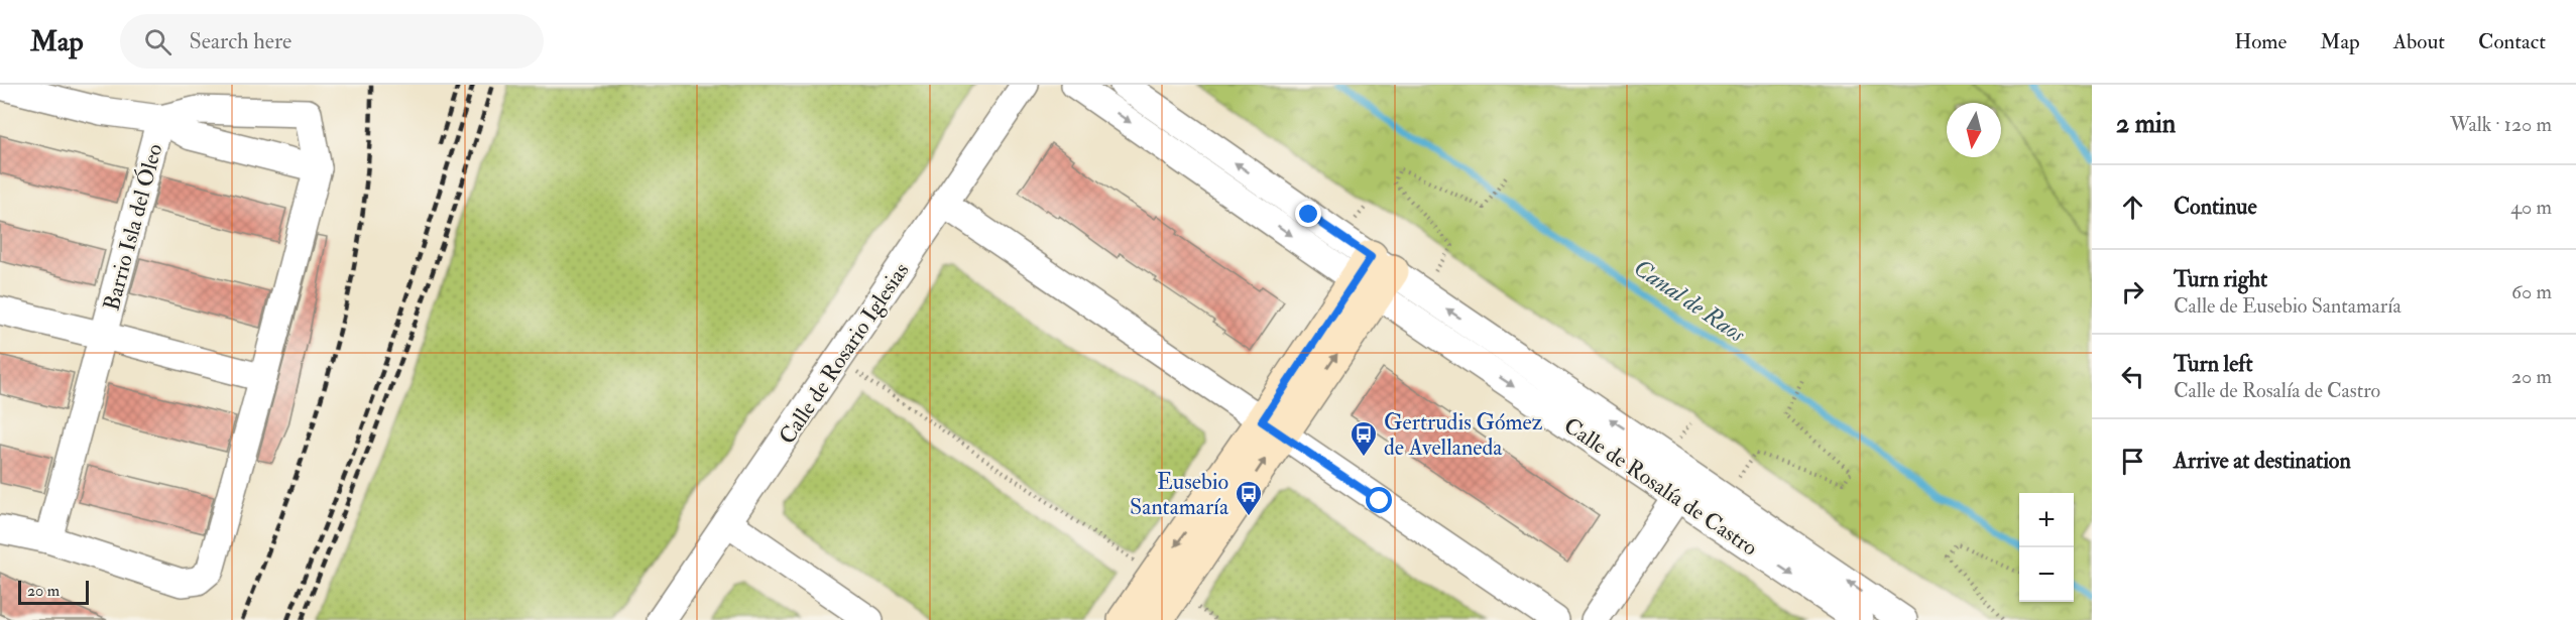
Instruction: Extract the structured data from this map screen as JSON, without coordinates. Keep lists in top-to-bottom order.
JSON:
{
  "streets": {
    "street": ["Barrio Isla del Óleo", "Calle de Rosario Iglesias", "Calle de Rosalía de Castro"]
  },
  "water": ["Canal de Raos"],
  "places": {
    "bus stop": ["Gertrudis Gómez de Avellaneda", "Eusebio Santamaría"]
  },
  "scale_bar": "20 m",
  "north": "bottom",
  "page": {
    "header": "Map",
    "search": "Search here",
    "nav": [
      "Home",
      "Map",
      "About",
      "Contact"
    ],
    "heading": ["2 min", "Walk · 120 m"],
    "list": [
      ["Continue", "40 m"],
      ["Turn right", "Calle de Eusebio Santamaría", "60 m"],
      ["Turn left", "Calle de Rosalía de Castro", "20 m"],
      "Arrive at destination"
    ],
    "map_buttons": ["+", "−"],
    "scale": "20 m"
  }
}
